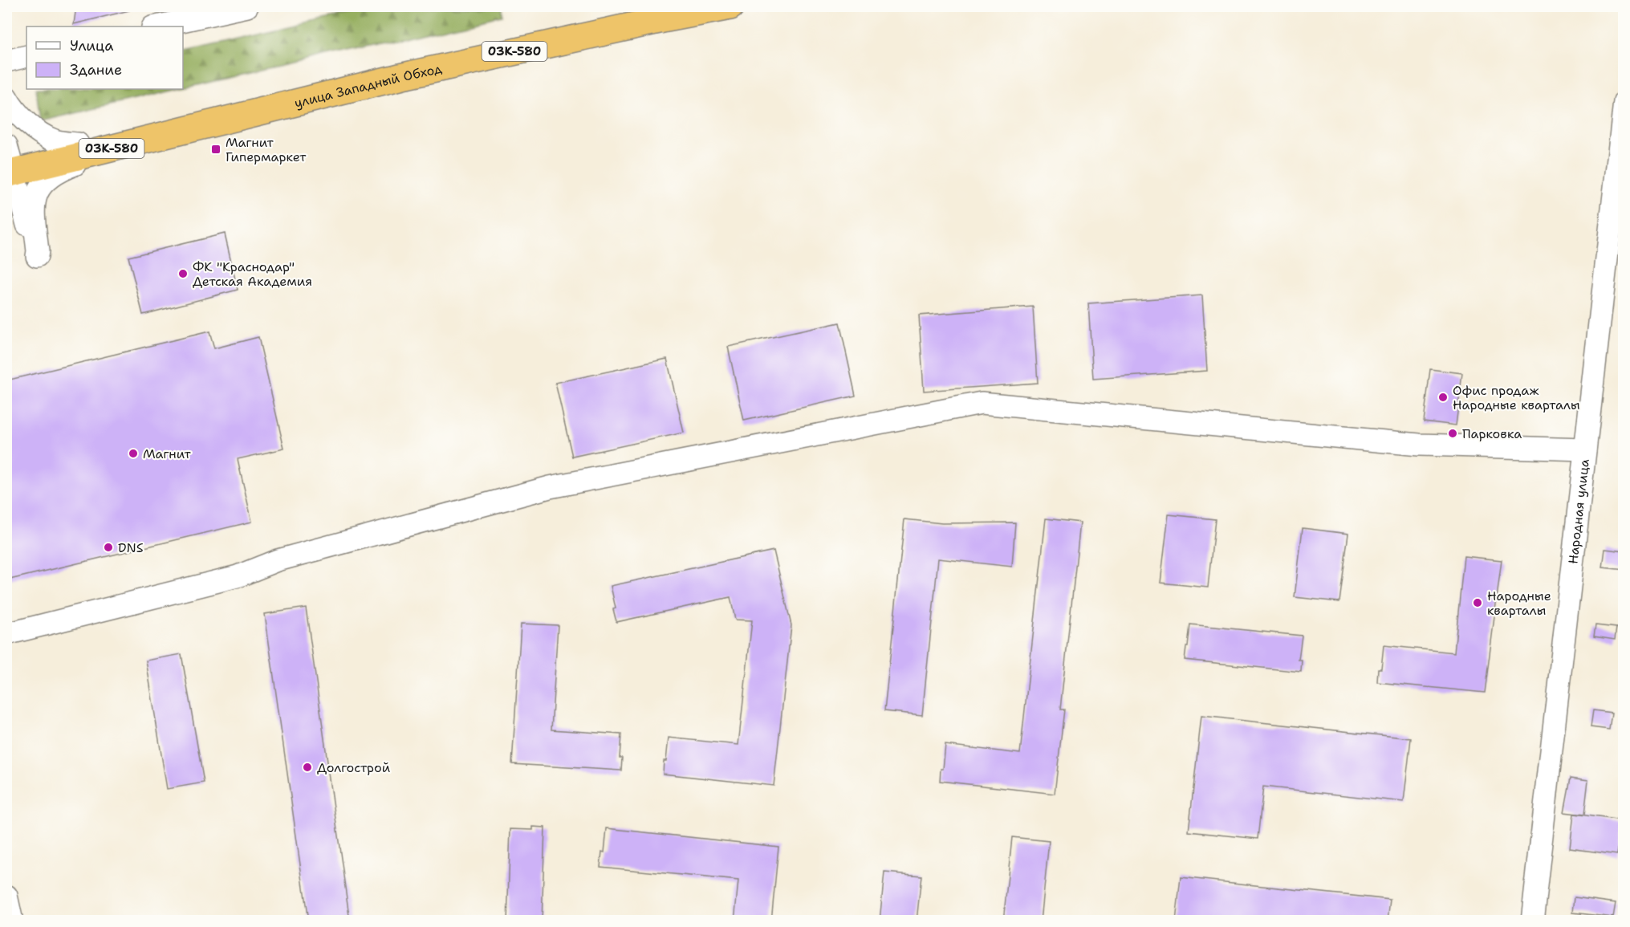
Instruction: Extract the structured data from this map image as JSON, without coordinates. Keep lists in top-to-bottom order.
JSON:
{
  "streets": {
    "highway": ["03К-580", "улица Западный Обход"],
    "street": ["Народная улица"]
  },
  "places": {
    "transit": ["Магнит Гипермаркет"],
    "other": [
      "ФК \"Краснодар\" Детская Академия",
      "Офис продаж Народные кварталы",
      "Парковка",
      "Магнит",
      "DNS",
      "Народные кварталы",
      "Долгострой"
    ]
  },
  "legend": ["Улица", "Здание"]
}
